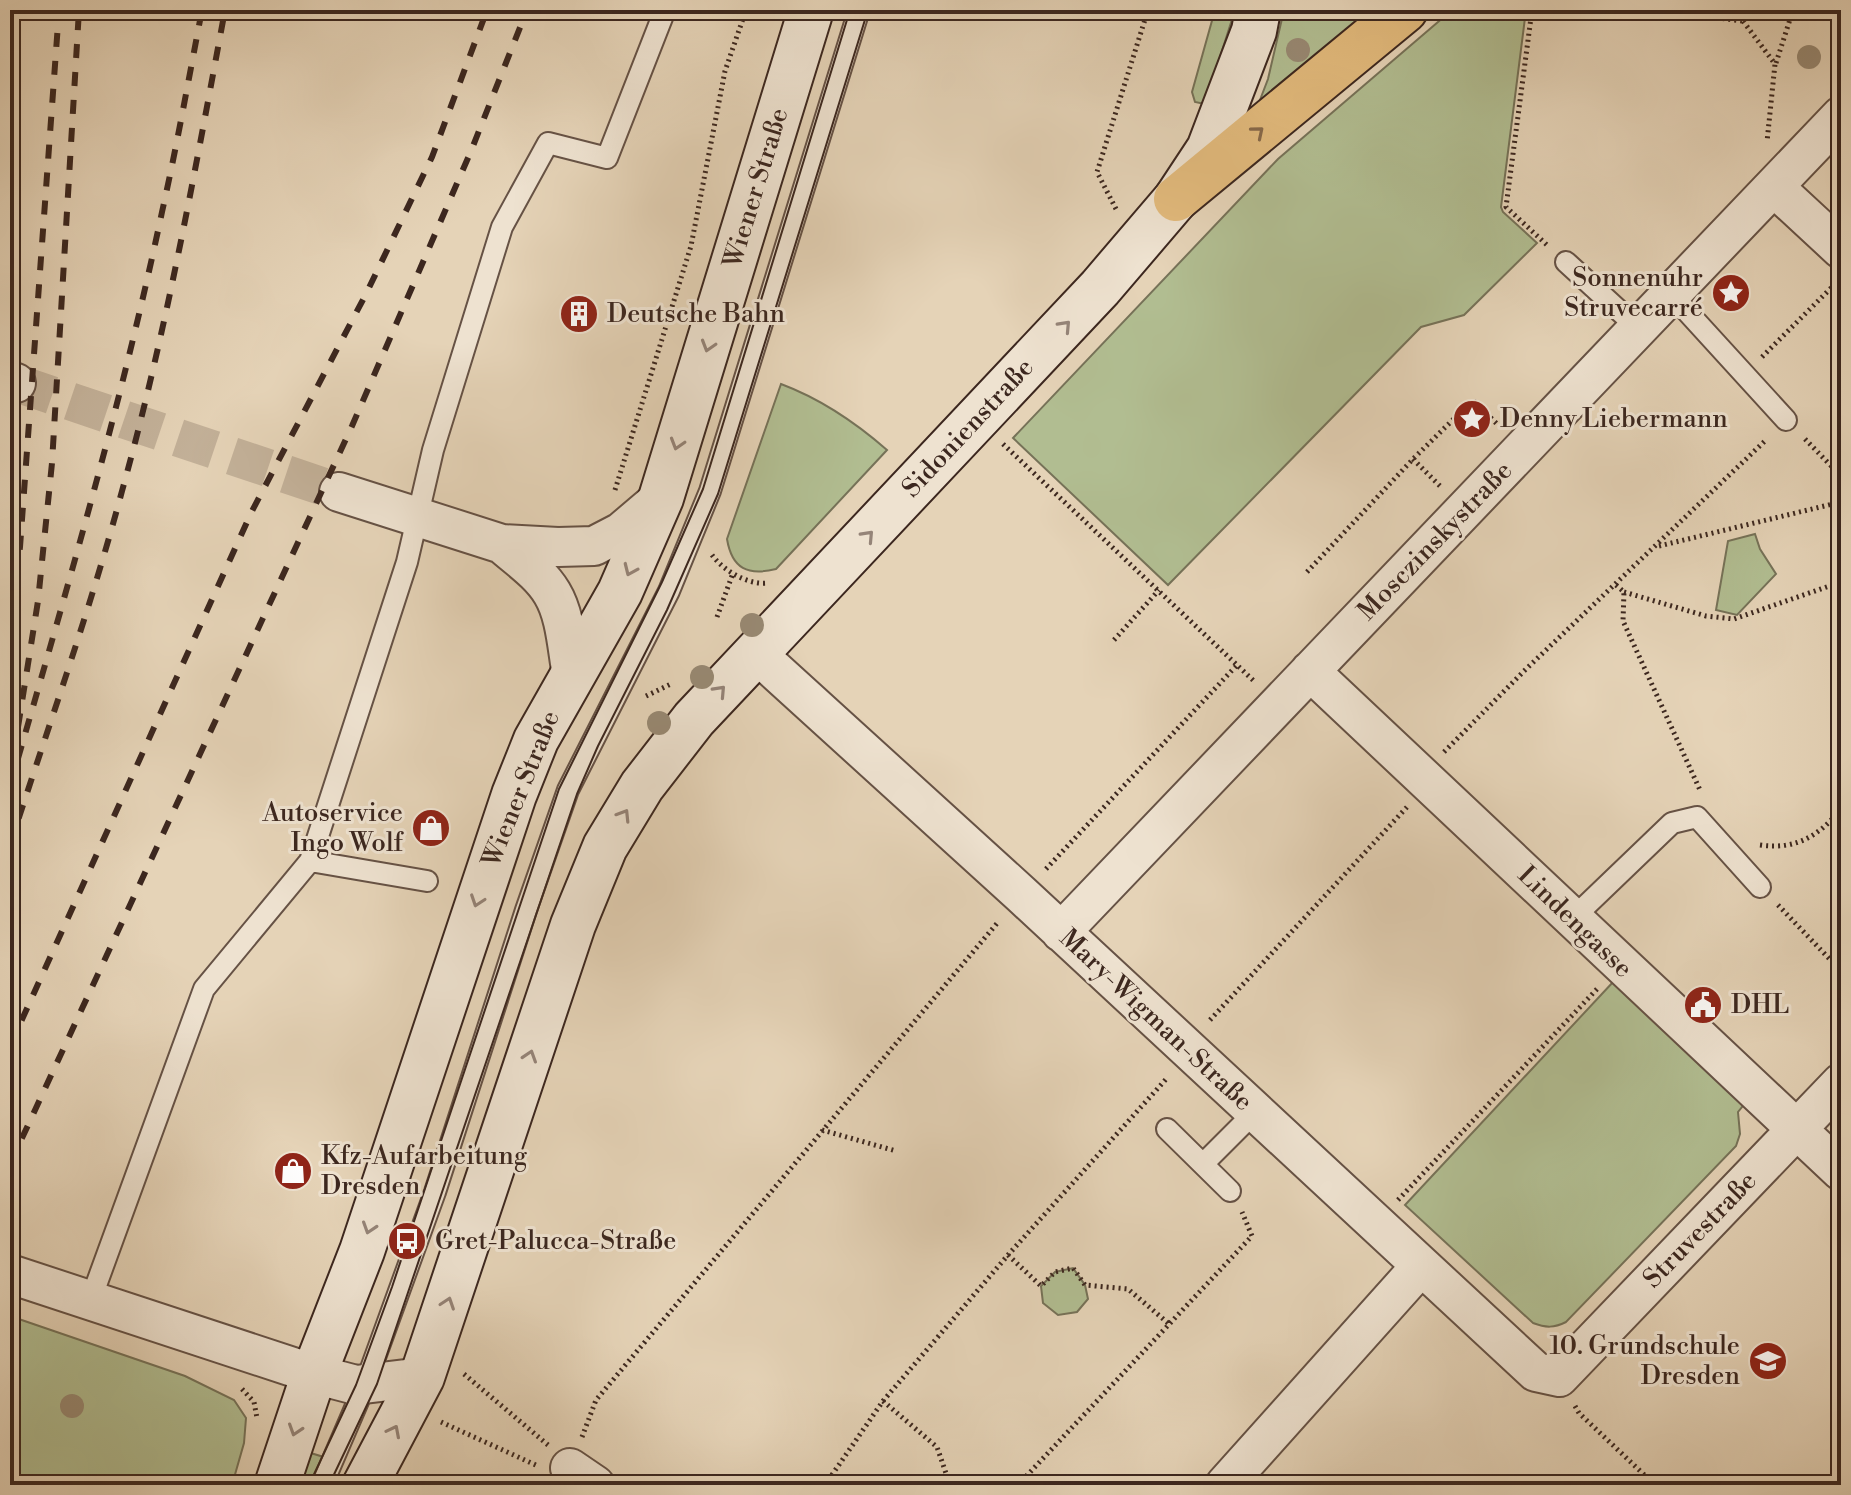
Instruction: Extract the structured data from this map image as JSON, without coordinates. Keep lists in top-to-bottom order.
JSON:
{
  "streets": {
    "main road": ["Wiener Straße", "Sidonienstraße"],
    "street": [
      "Mosczinskystraße",
      "Lindengasse",
      "Mary-Wigman-Straße",
      "Struvestraße"
    ]
  },
  "crossings": [
    ["Sidonienstraße", "Mary-Wigman-Straße"],
    ["Mosczinskystraße", "Lindengasse"],
    ["Mosczinskystraße", "Mary-Wigman-Straße"],
    ["Lindengasse", "Struvestraße"],
    ["Mary-Wigman-Straße", "Struvestraße"]
  ],
  "one_way": ["Sidonienstraße"],
  "places": {
    "place": ["Sonnenuhr Struvecarré", "Denny Liebermann"],
    "building": ["Deutsche Bahn"],
    "shop": ["Autoservice Ingo Wolf", "Kfz-Aufarbeitung Dresden"],
    "public building": ["DHL"],
    "bus stop": ["Gret-Palucca-Straße"],
    "school or university": ["10. Grundschule Dresden"]
  }
}
